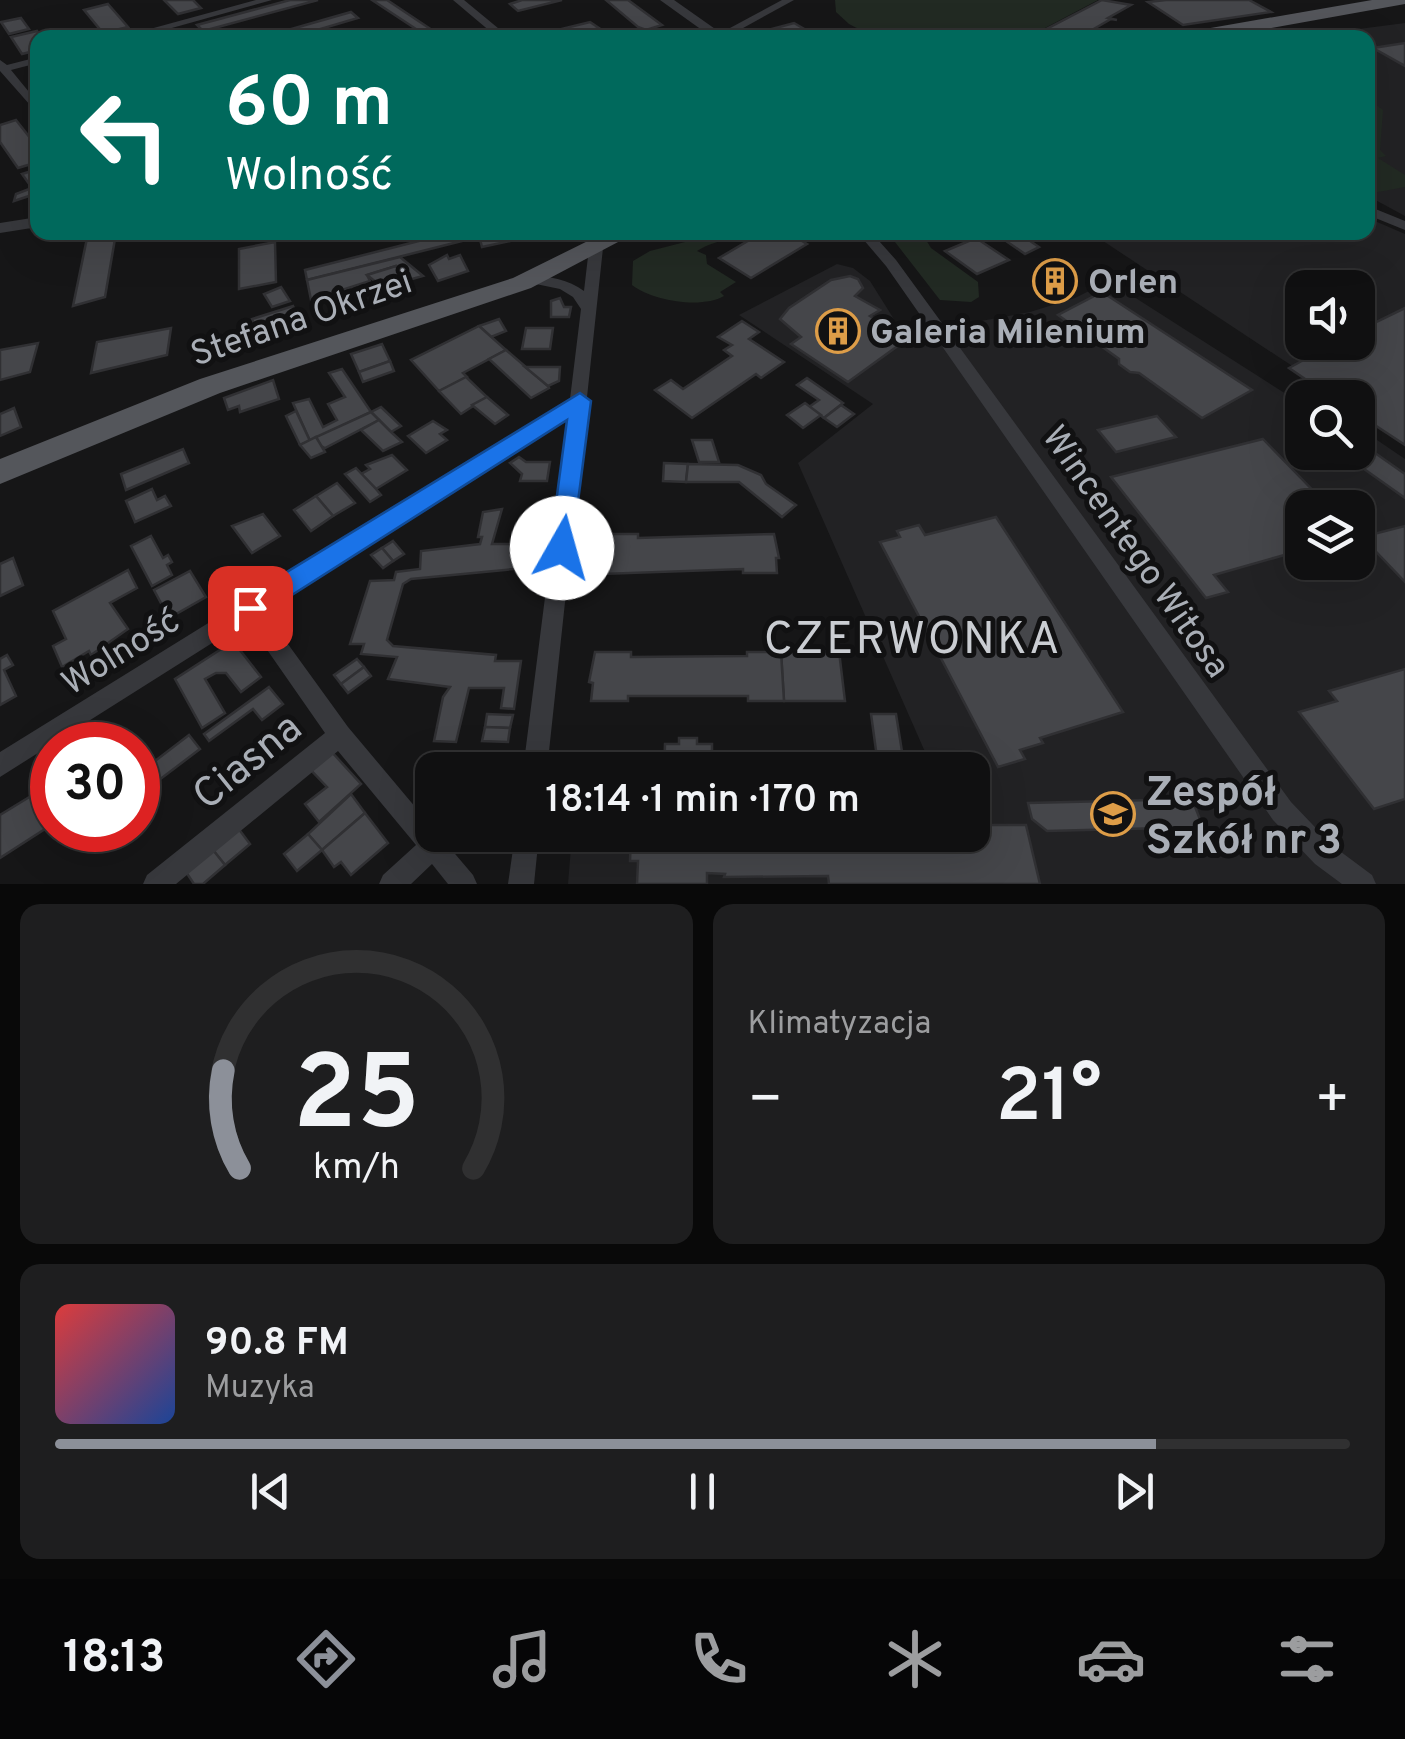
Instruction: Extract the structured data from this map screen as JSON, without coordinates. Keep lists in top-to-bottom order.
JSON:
{
  "streets": {
    "main road": ["Stefana Okrzei"],
    "street": ["Wincentego Witosa", "Wolność", "Ciasna"]
  },
  "districts": ["CZERWONKA"],
  "places": {
    "building": ["Orlen", "Galeria Milenium"],
    "school or university": ["Zespół Szkół nr 3"]
  },
  "page": {
    "turn": ["60 m", "Wolność"],
    "limit": "30",
    "trip": "18:14 · 1 min · 170 m",
    "tile": "Klimatyzacja",
    "heat": ["−", "21°", "+"],
    "song": ["90.8 FM", "Muzyka"],
    "tabs": "18:13",
    "gauge": ["25", "km/h"]
  }
}
